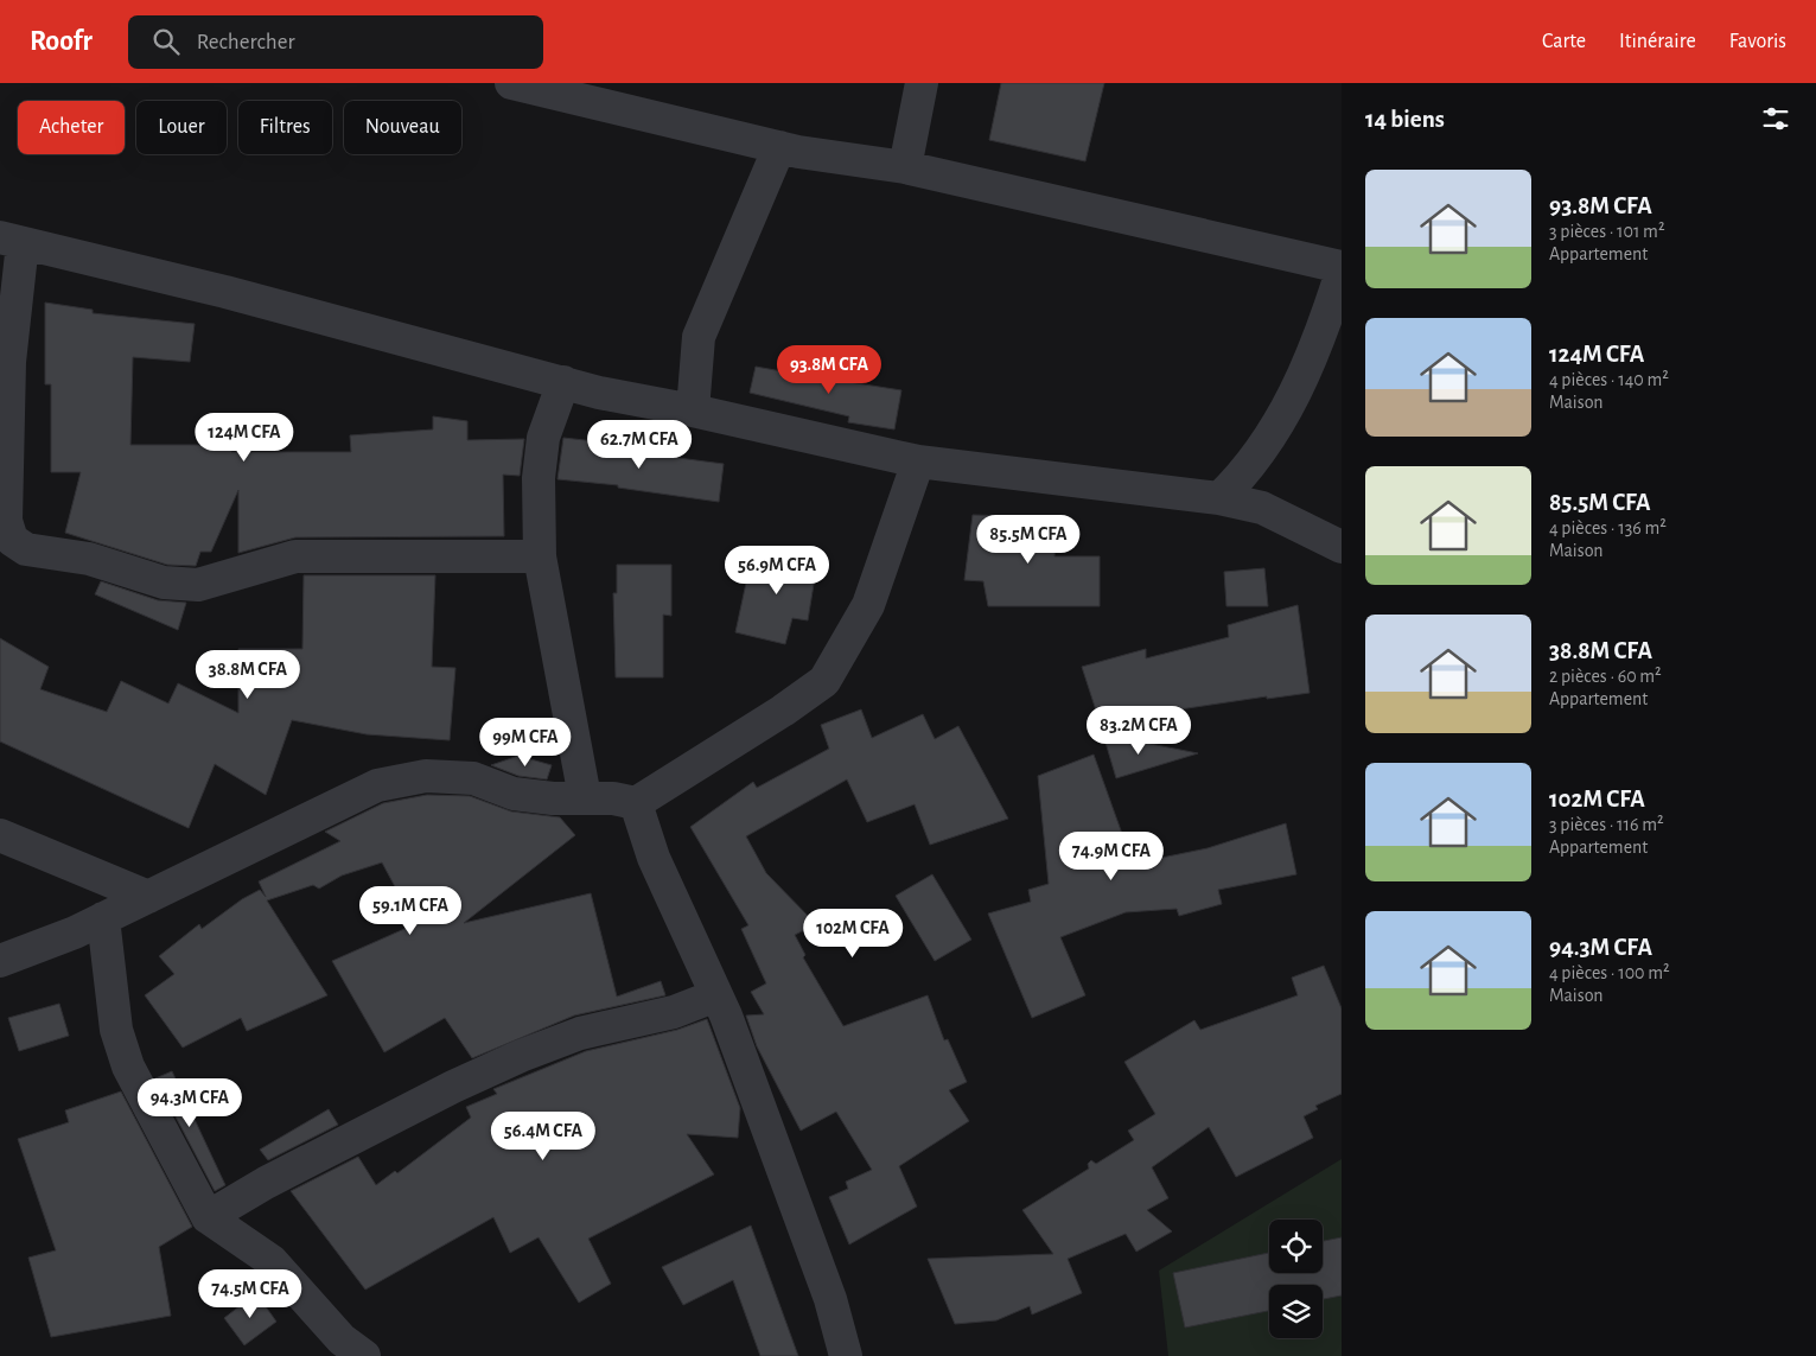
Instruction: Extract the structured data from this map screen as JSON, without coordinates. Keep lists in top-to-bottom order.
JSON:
{
  "page": {
    "header": "Roofr",
    "search": "Rechercher",
    "nav": ["Carte", "Itinéraire", "Favoris"],
    "heading": "14 biens",
    "chip": [
      "Acheter",
      "Louer",
      "Filtres",
      "Nouveau"
    ],
    "list": [
      {
        "name": "93.8M CFA",
        "note": "3 pièces · 101 m² · Appartement"
      },
      {
        "name": "124M CFA",
        "note": "4 pièces · 140 m² · Maison"
      },
      {
        "name": "85.5M CFA",
        "note": "4 pièces · 136 m² · Maison"
      },
      {
        "name": "38.8M CFA",
        "note": "2 pièces · 60 m² · Appartement"
      },
      {
        "name": "102M CFA",
        "note": "3 pièces · 116 m² · Appartement"
      },
      {
        "name": "94.3M CFA",
        "note": "4 pièces · 100 m² · Maison"
      }
    ],
    "price": [
      "93.8M CFA",
      "124M CFA",
      "62.7M CFA",
      "85.5M CFA",
      "56.9M CFA",
      "38.8M CFA",
      "83.2M CFA",
      "99M CFA",
      "74.9M CFA",
      "59.1M CFA",
      "102M CFA",
      "94.3M CFA",
      "56.4M CFA",
      "74.5M CFA"
    ]
  }
}
